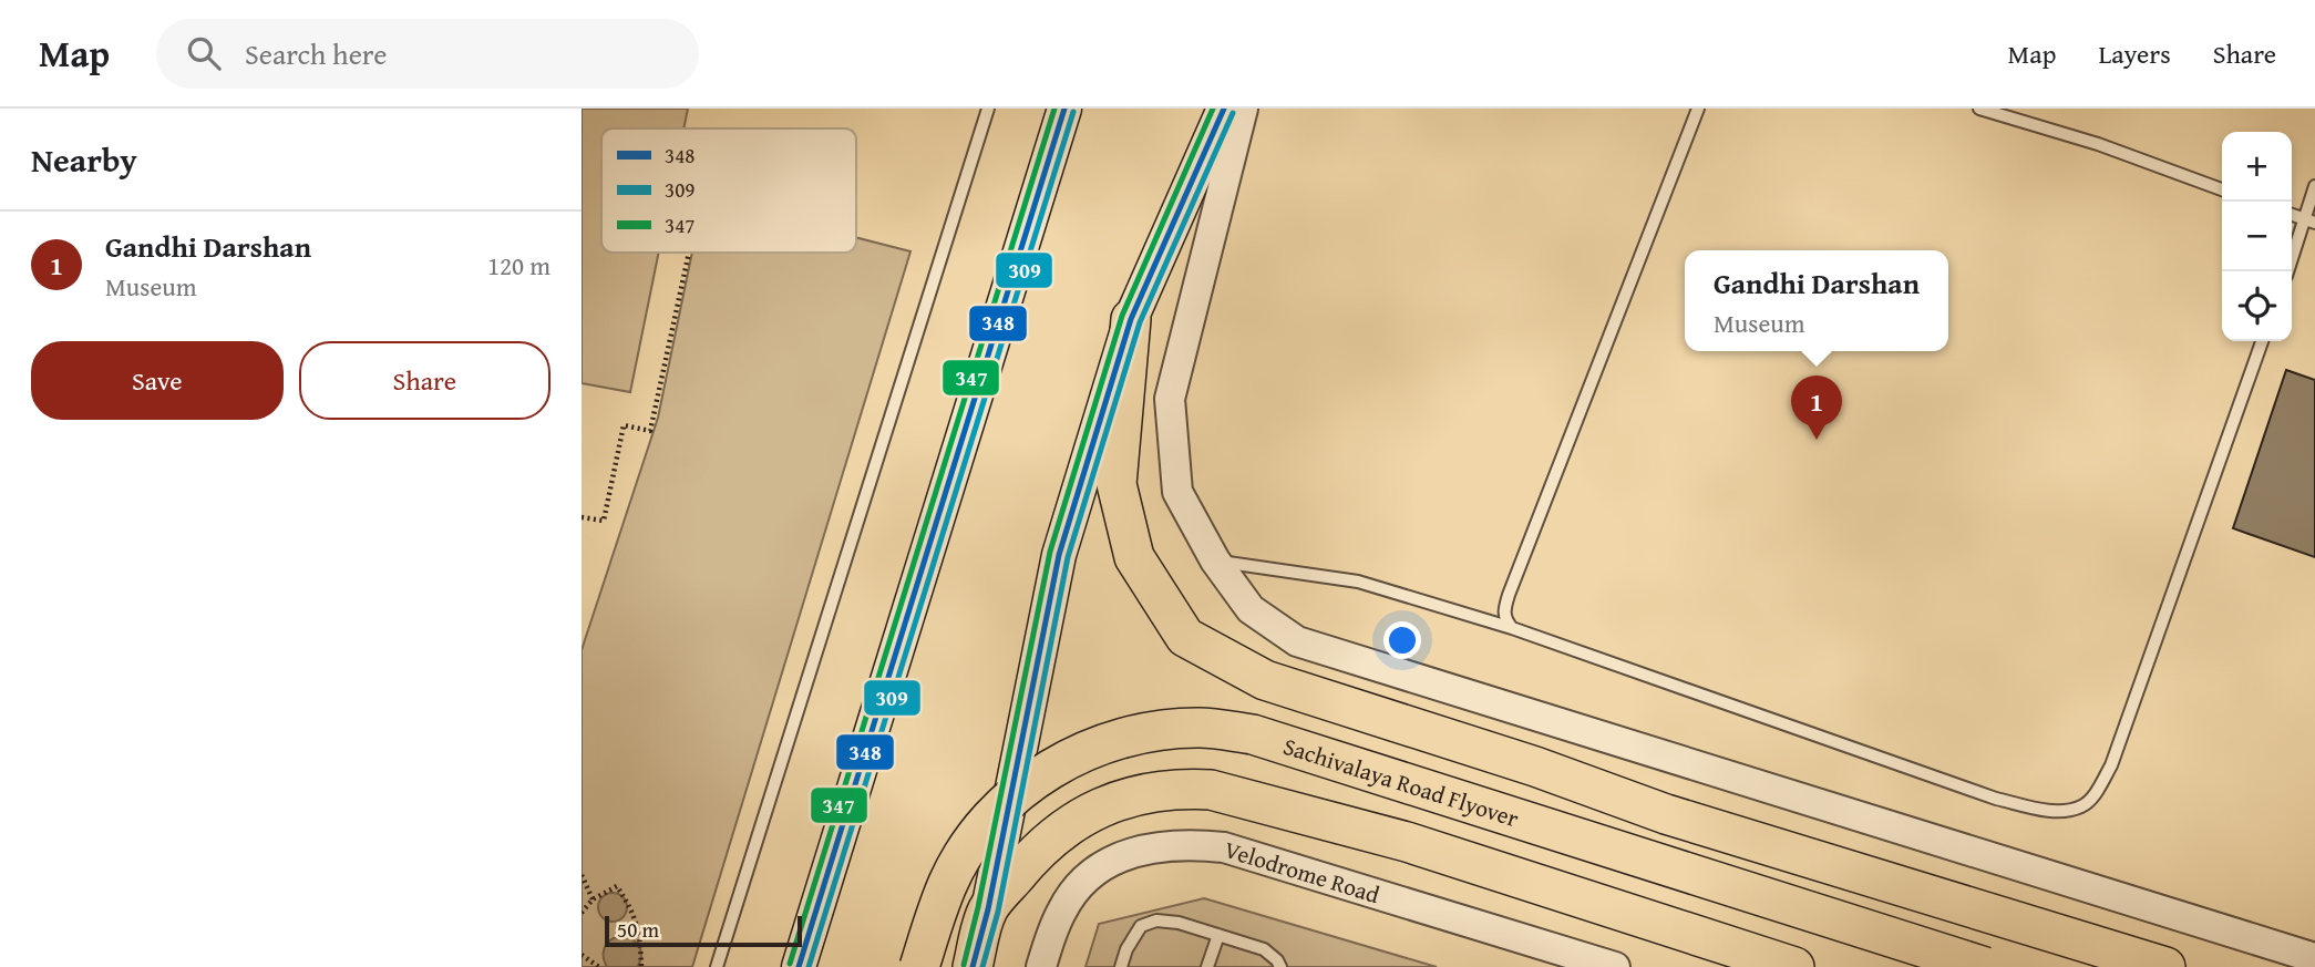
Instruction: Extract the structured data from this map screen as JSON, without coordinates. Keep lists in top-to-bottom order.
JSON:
{
  "streets": {
    "highway": ["Sachivalaya Road Flyover"],
    "street": ["Velodrome Road"]
  },
  "lines": ["transit line 348", "transit line 347", "transit line 309"],
  "legend": ["348", "309", "347"],
  "scale_bar": "50 m",
  "page": {
    "header": "Map",
    "search": "Search here",
    "nav": ["Map", "Layers", "Share"],
    "heading": "Nearby",
    "map_buttons": ["+", "−"],
    "list": [
      {
        "mark": "1",
        "name": "Gandhi Darshan",
        "note": "Museum",
        "value": "120 m"
      }
    ],
    "popup": ["Gandhi Darshan", "Museum"],
    "buttons": ["Save", "Share"],
    "pins": "1",
    "scale": "50 m"
  }
}
